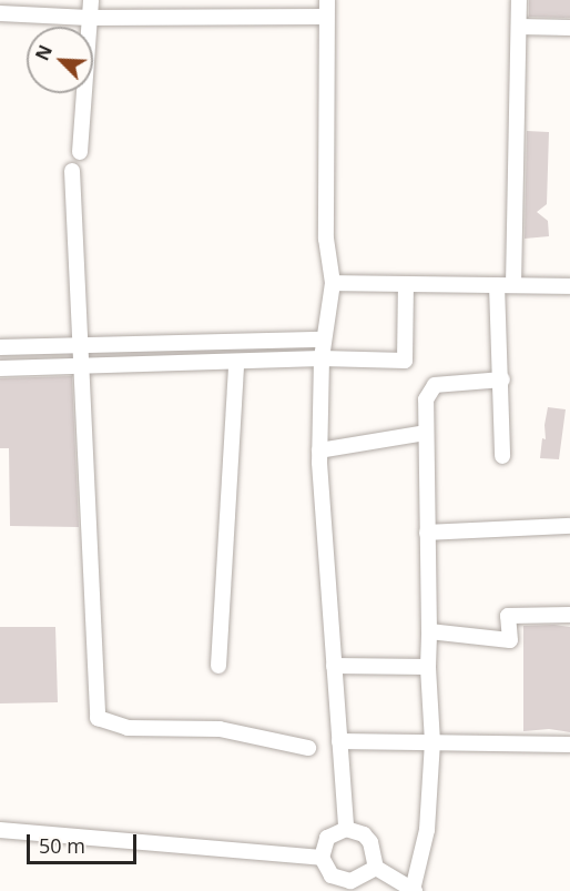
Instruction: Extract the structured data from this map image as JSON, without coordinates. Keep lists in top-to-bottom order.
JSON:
{
  "scale_bar": "50 m",
  "north": "top left"
}
